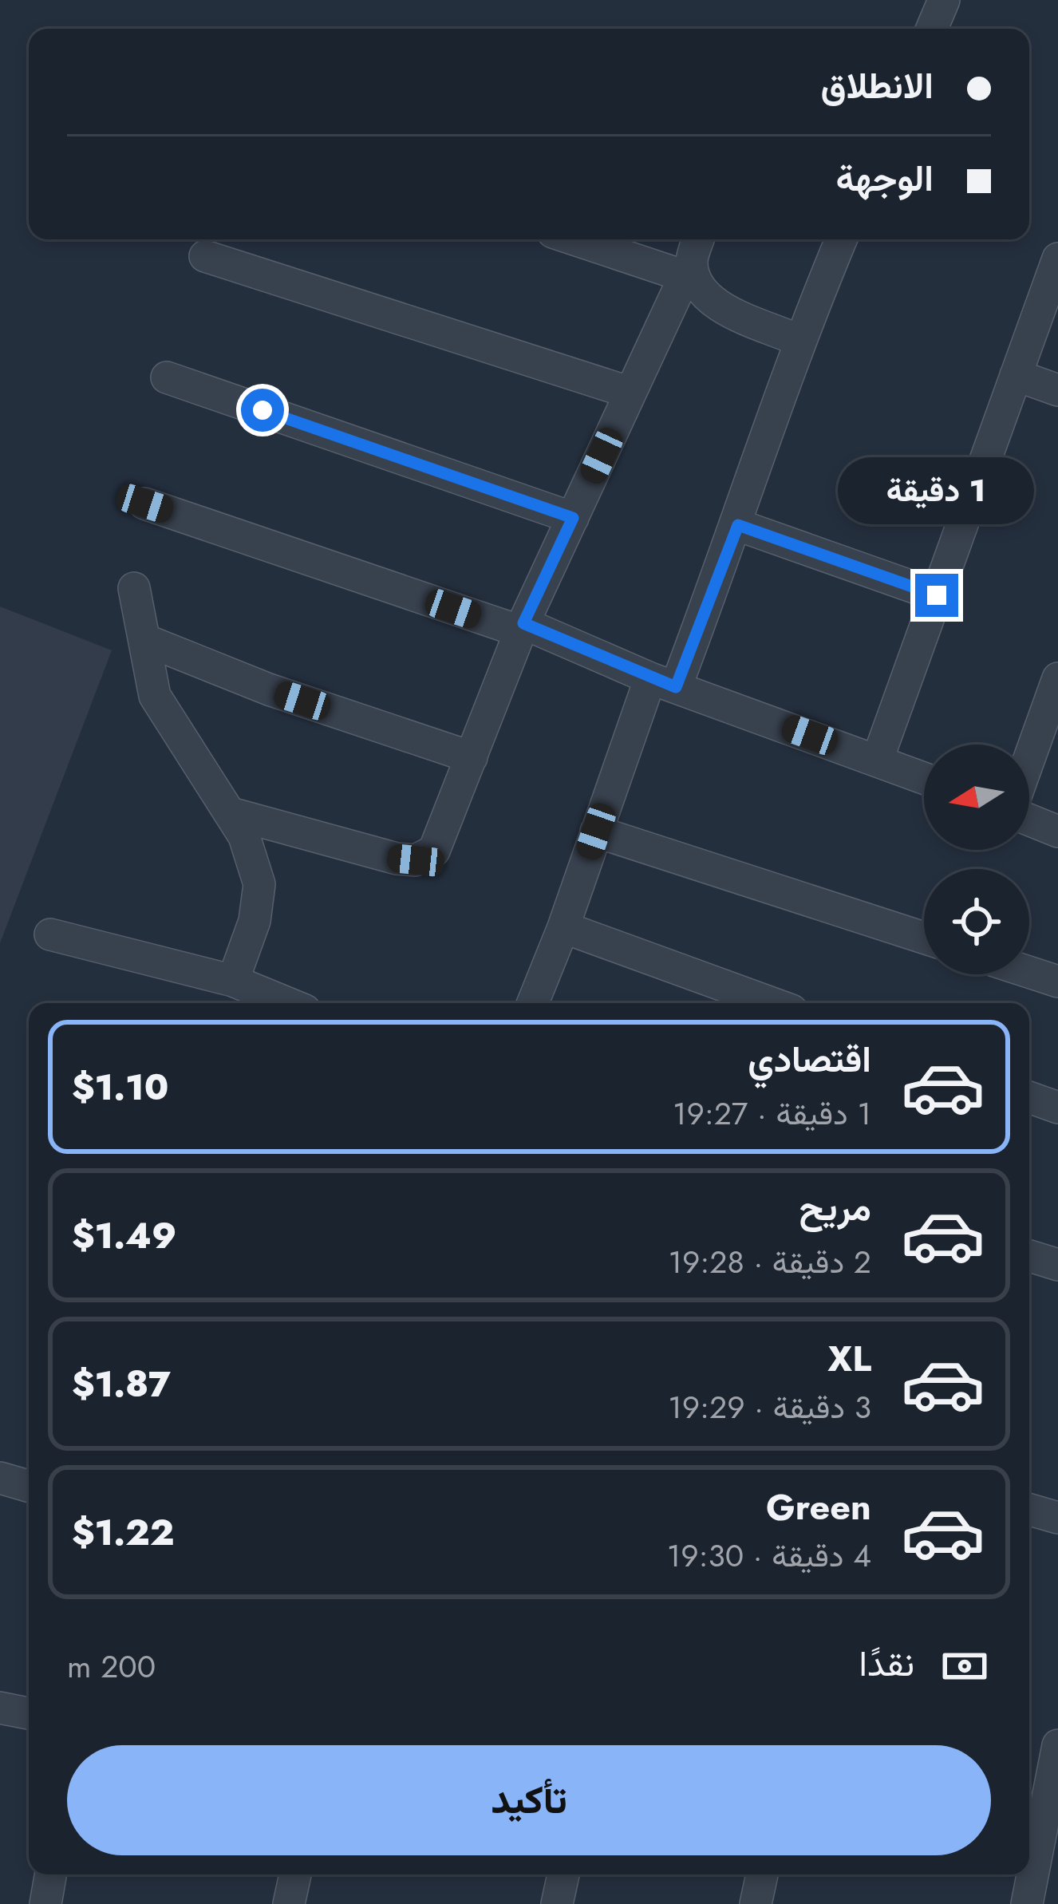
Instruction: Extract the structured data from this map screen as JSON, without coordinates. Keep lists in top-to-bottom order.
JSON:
{
  "north": "left",
  "page": {
    "banner": ["الانطلاق", "الوجهة"],
    "bubble": "1 دقيقة",
    "list": [
      {
        "name": "اقتصادي",
        "note": "1 دقيقة · 19:27",
        "value": "$1.10"
      },
      {
        "name": "مريح",
        "note": "2 دقيقة · 19:28",
        "value": "$1.49"
      },
      {
        "name": "XL",
        "note": "3 دقيقة · 19:29",
        "value": "$1.87"
      },
      {
        "name": "Green",
        "note": "4 دقيقة · 19:30",
        "value": "$1.22"
      }
    ],
    "pay": ["نقدًا", "200 m"],
    "buttons": "تأكيد"
  }
}
